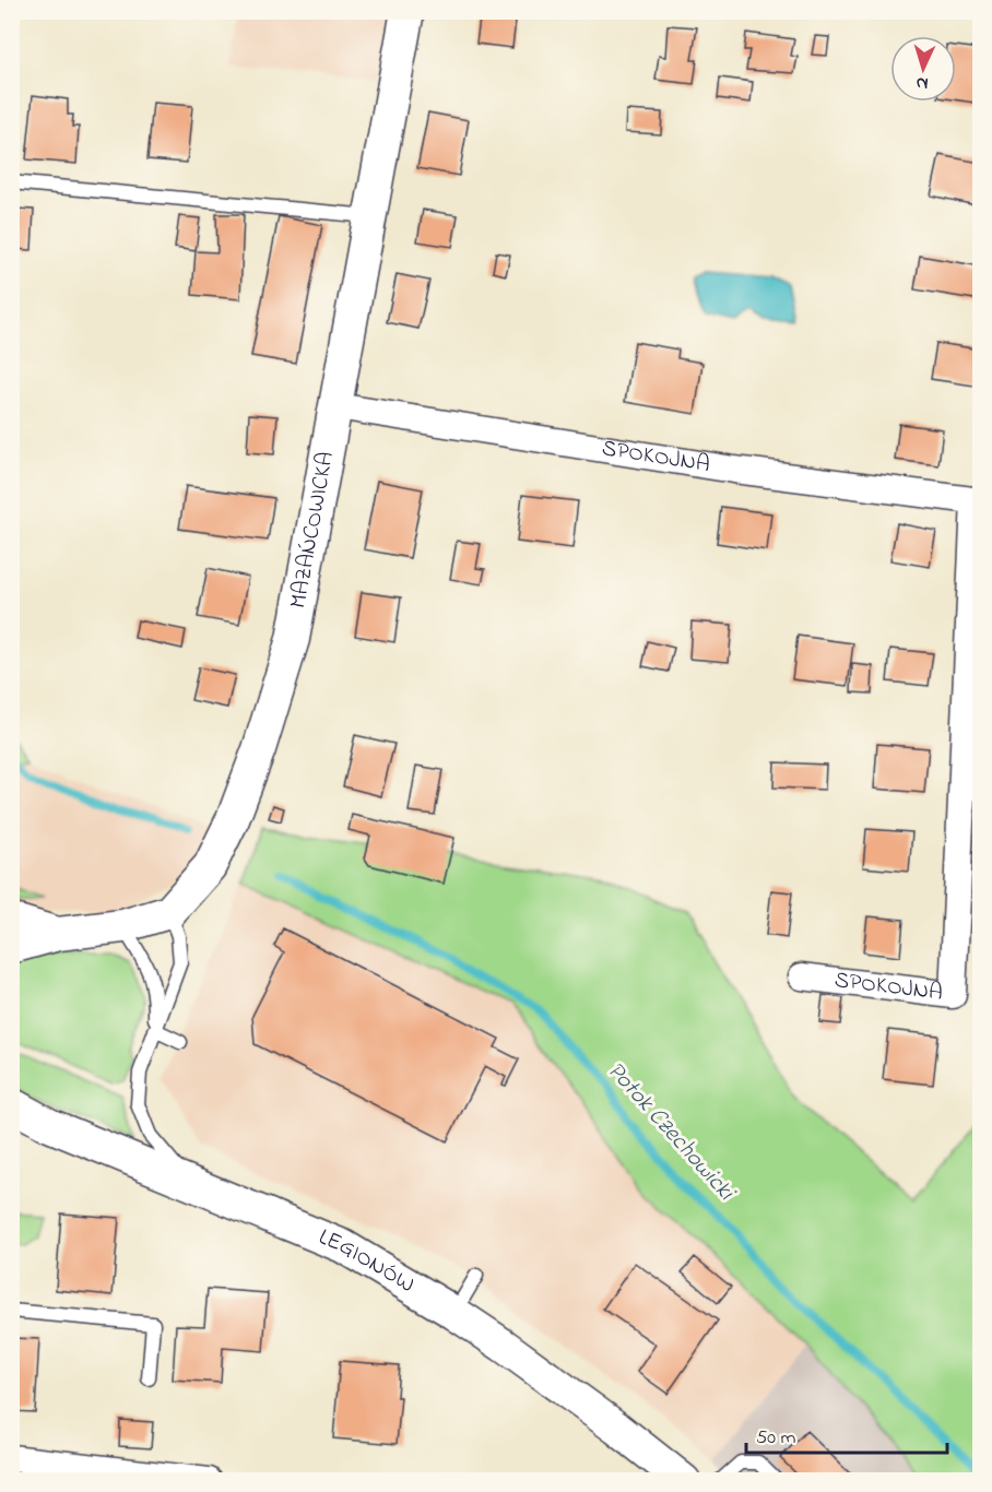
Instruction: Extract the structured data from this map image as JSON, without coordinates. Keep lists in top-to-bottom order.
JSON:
{
  "streets": {
    "street": ["SPOKOJNA", "MAZAŃCOWICKA", "LEGIONÓW"]
  },
  "crossings": [
    ["SPOKOJNA", "MAZAŃCOWICKA"]
  ],
  "water": ["Potok Czechowicki"],
  "scale_bar": "50 m",
  "north": "bottom"
}
